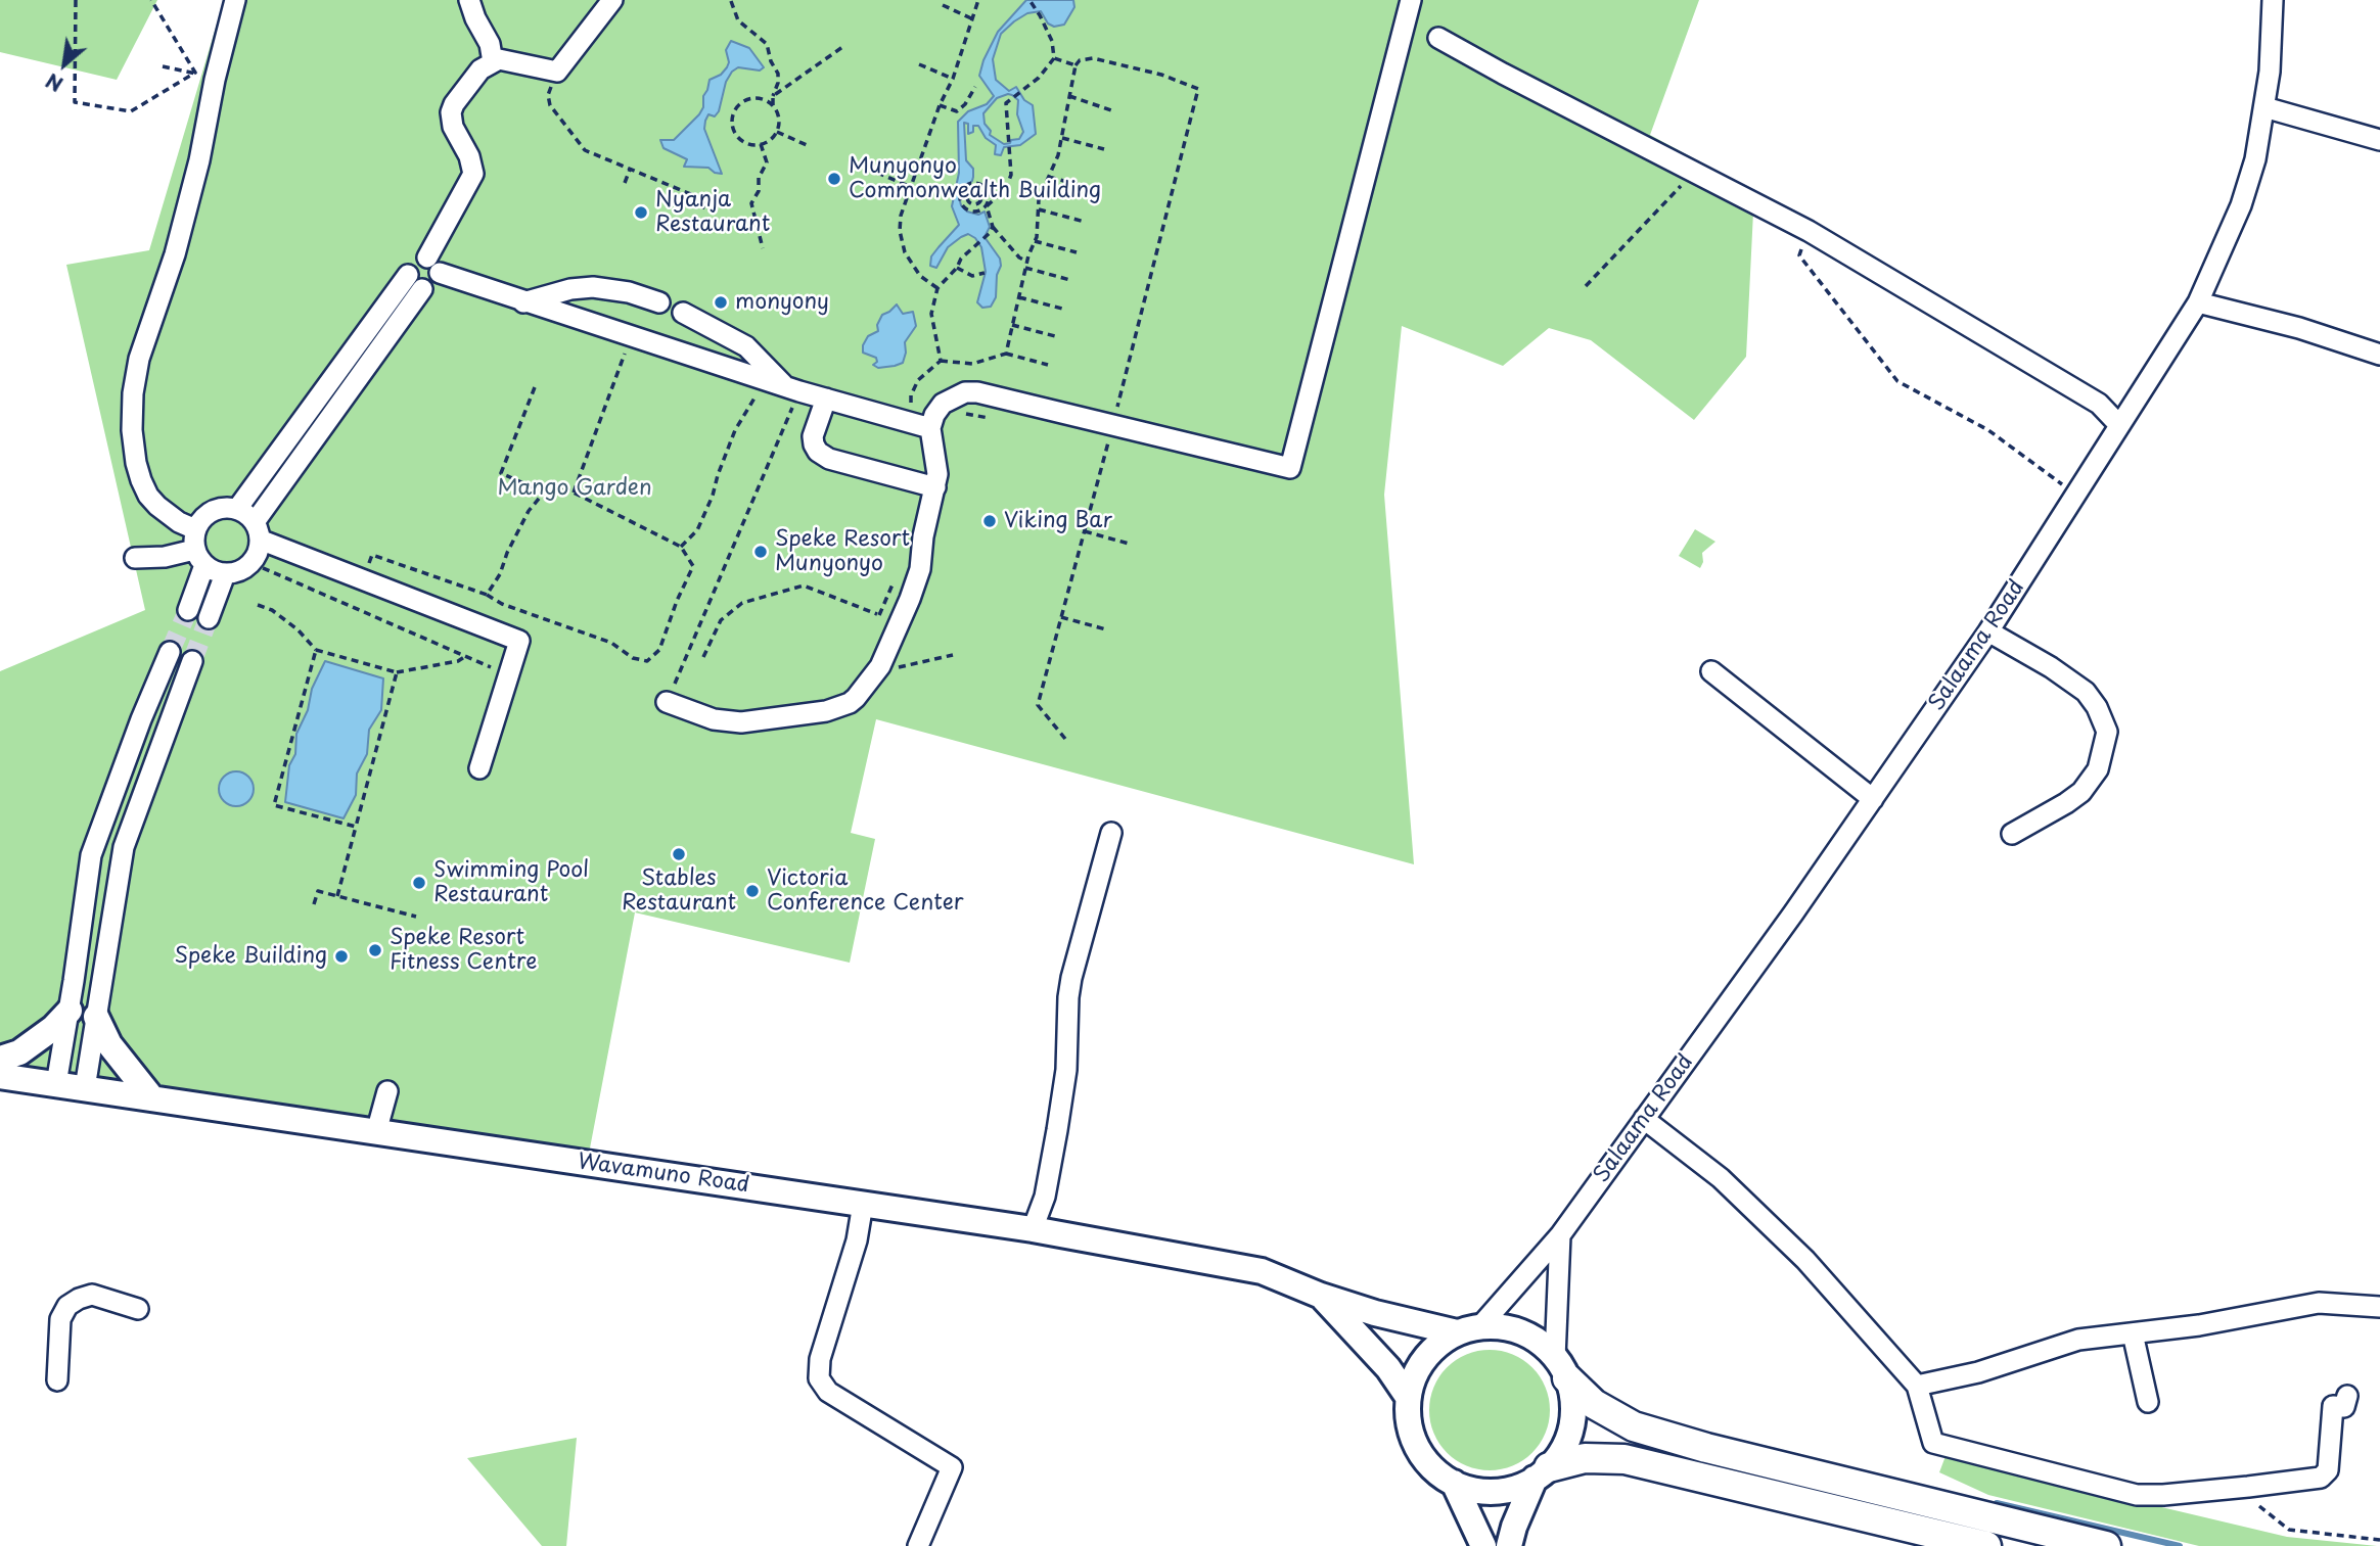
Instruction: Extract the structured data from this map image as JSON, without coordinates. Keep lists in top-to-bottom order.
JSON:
{
  "streets": {
    "main road": ["Wavamuno Road"],
    "street": ["Salaama Road"]
  },
  "crossings": [
    ["Salaama Road", "Wavamuno Road"]
  ],
  "parks": ["Mango Garden"],
  "places": [
    "Munyonyo Commonwealth Building",
    "Nyanja Restaurant",
    "monyony",
    "Viking Bar",
    "Speke Resort Munyonyo",
    "Stables Restaurant",
    "Swimming Pool Restaurant",
    "Victoria Conference Center",
    "Speke Resort Fitness Centre",
    "Speke Building"
  ],
  "north": "bottom left"
}
